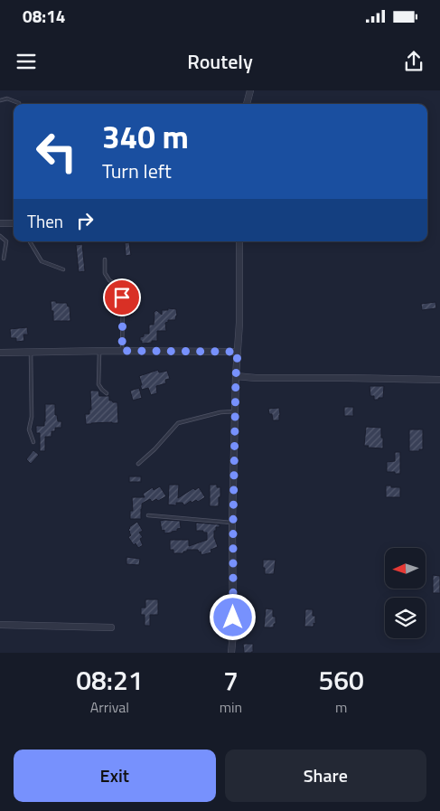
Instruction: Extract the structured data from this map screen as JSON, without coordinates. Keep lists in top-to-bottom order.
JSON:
{
  "north": "left",
  "page": {
    "status": "08:14",
    "header": "Routely",
    "turn": ["340 m", "Turn left"],
    "then": "Then",
    "eta": [
      "08:21",
      "Arrival",
      "7",
      "min",
      "560",
      "m"
    ],
    "buttons": ["Exit", "Share"]
  }
}
